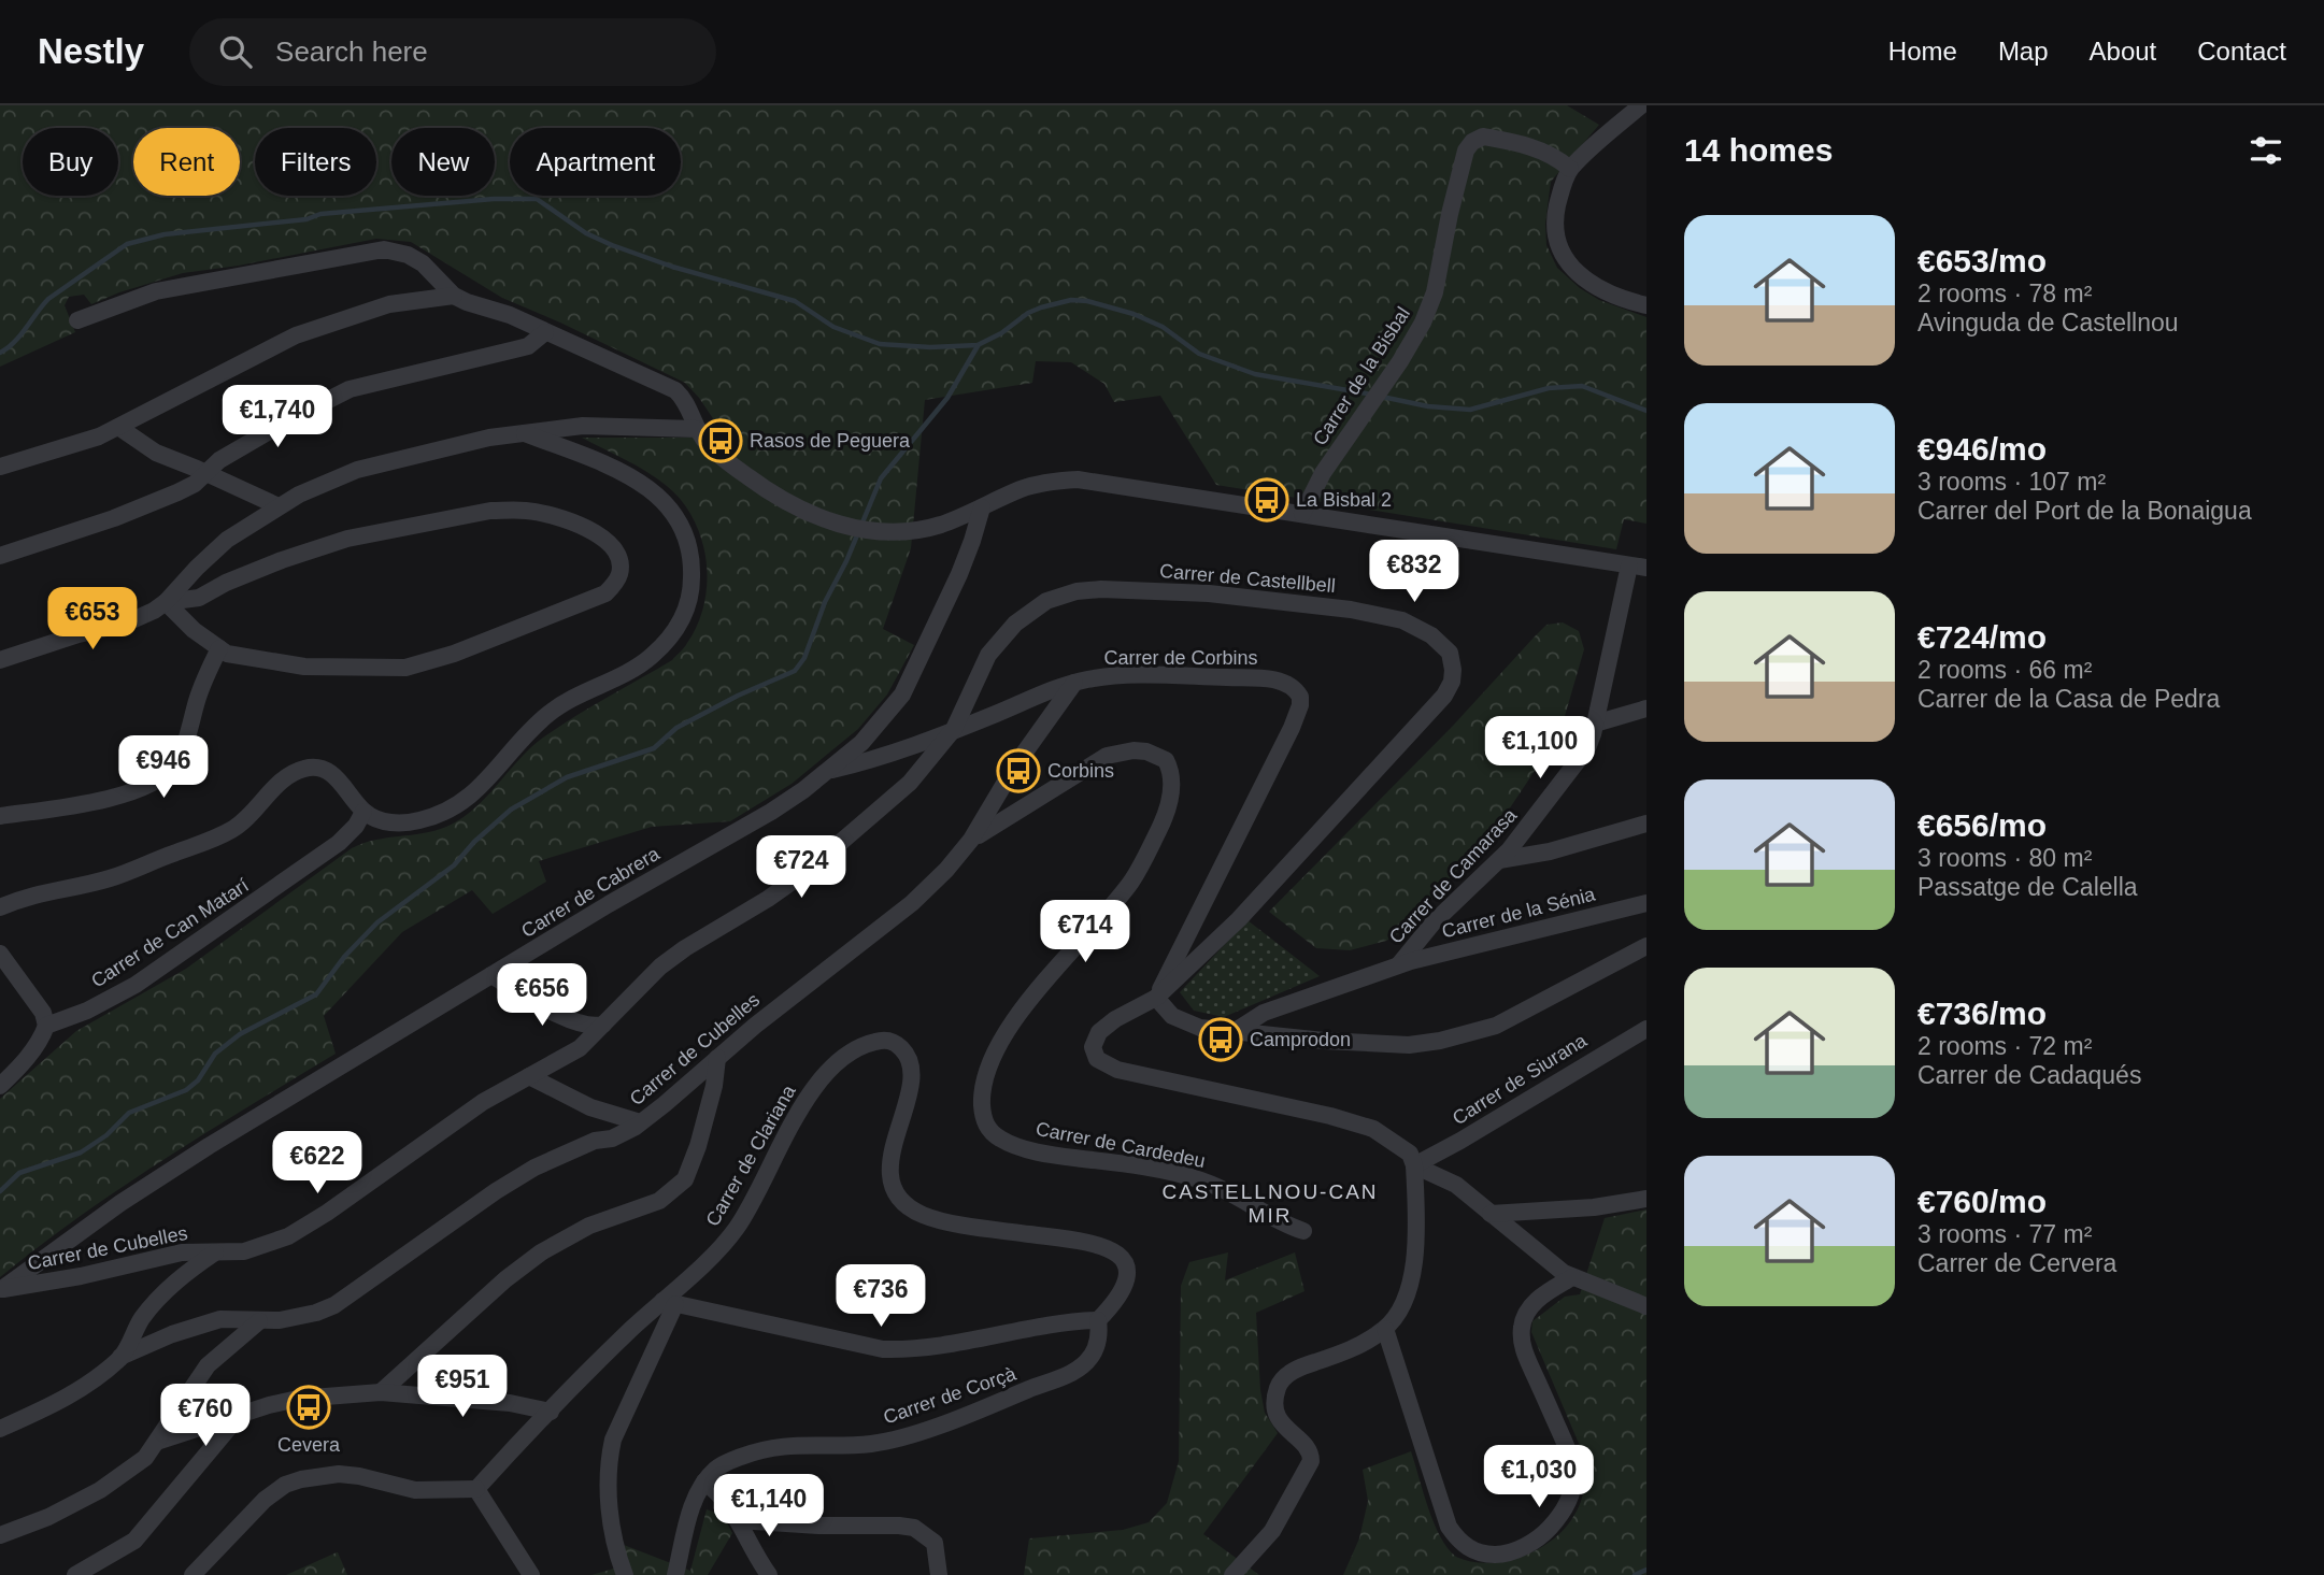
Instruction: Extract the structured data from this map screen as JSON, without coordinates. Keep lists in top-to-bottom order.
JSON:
{
  "streets": {
    "street": [
      "Carrer de la Bisbal",
      "Carrer de Castellbell",
      "Carrer de Corbins",
      "Carrer de Camarasa",
      "Carrer de Cabrera",
      "Carrer de la Sénia",
      "Carrer de Can Matarí",
      "Carrer de Cubelles",
      "Carrer de Siurana",
      "Carrer de Cardedeu",
      "Carrer de Clariana",
      "Carrer de Corçà"
    ]
  },
  "crossings": [
    ["Carrer de Castellbell", "Carrer de Corbins"],
    ["Carrer de Castellbell", "Carrer de Cubelles"],
    ["Carrer de Castellbell", "Carrer de Siurana"],
    ["Carrer de Corbins", "Carrer de Cabrera"],
    ["Carrer de Corbins", "Carrer de Cubelles"],
    ["Carrer de Camarasa", "Carrer de la Sénia"],
    ["Carrer de Cabrera", "Carrer de Cubelles"],
    ["Carrer de Cubelles", "Carrer de Cardedeu"],
    ["Carrer de Clariana", "Carrer de Corçà"]
  ],
  "districts": ["CASTELLNOU-CAN MIR"],
  "places": {
    "bus stop": [
      "Rasos de Peguera",
      "La Bisbal 2",
      "Corbins",
      "Camprodon",
      "Cevera"
    ]
  },
  "page": {
    "header": "Nestly",
    "search": "Search here",
    "nav": [
      "Home",
      "Map",
      "About",
      "Contact"
    ],
    "heading": "14 homes",
    "chip": [
      "Buy",
      "Rent",
      "Filters",
      "New",
      "Apartment"
    ],
    "list": [
      {
        "name": "€653/mo",
        "note": "2 rooms · 78 m² · Avinguda de Castellnou"
      },
      {
        "name": "€946/mo",
        "note": "3 rooms · 107 m² · Carrer del Port de la Bonaigua"
      },
      {
        "name": "€724/mo",
        "note": "2 rooms · 66 m² · Carrer de la Casa de Pedra"
      },
      {
        "name": "€656/mo",
        "note": "3 rooms · 80 m² · Passatge de Calella"
      },
      {
        "name": "€736/mo",
        "note": "2 rooms · 72 m² · Carrer de Cadaqués"
      },
      {
        "name": "€760/mo",
        "note": "3 rooms · 77 m² · Carrer de Cervera"
      }
    ],
    "price": [
      "€1,740",
      "€832",
      "€653",
      "€1,100",
      "€946",
      "€724",
      "€714",
      "€656",
      "€622",
      "€736",
      "€951",
      "€760",
      "€1,030",
      "€1,140"
    ]
  }
}
